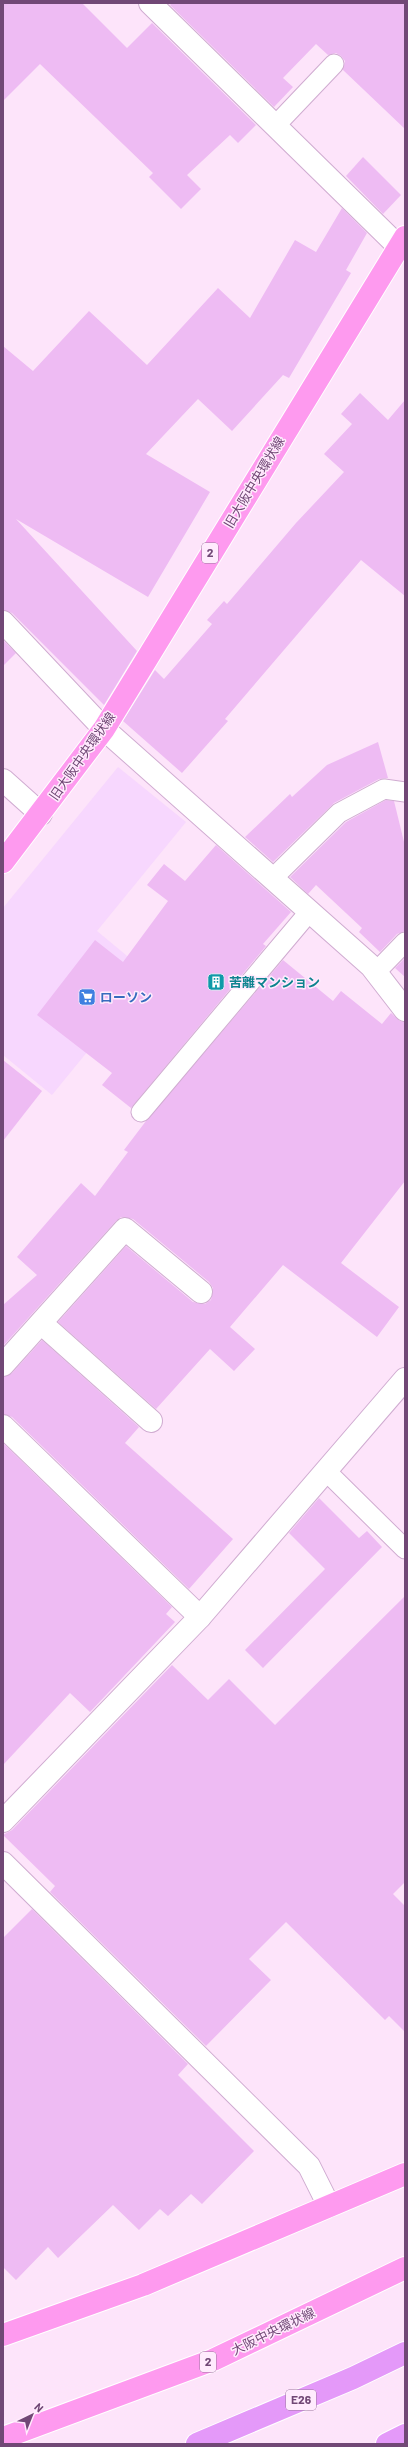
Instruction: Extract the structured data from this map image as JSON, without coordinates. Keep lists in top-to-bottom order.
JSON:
{
  "streets": {
    "highway": ["E26"],
    "main road": ["旧大阪中央環状線", "2", "大阪中央環状線"]
  },
  "places": {
    "building": ["苦離マンション"],
    "supermarket": ["ローソン"]
  },
  "north": "top right"
}
